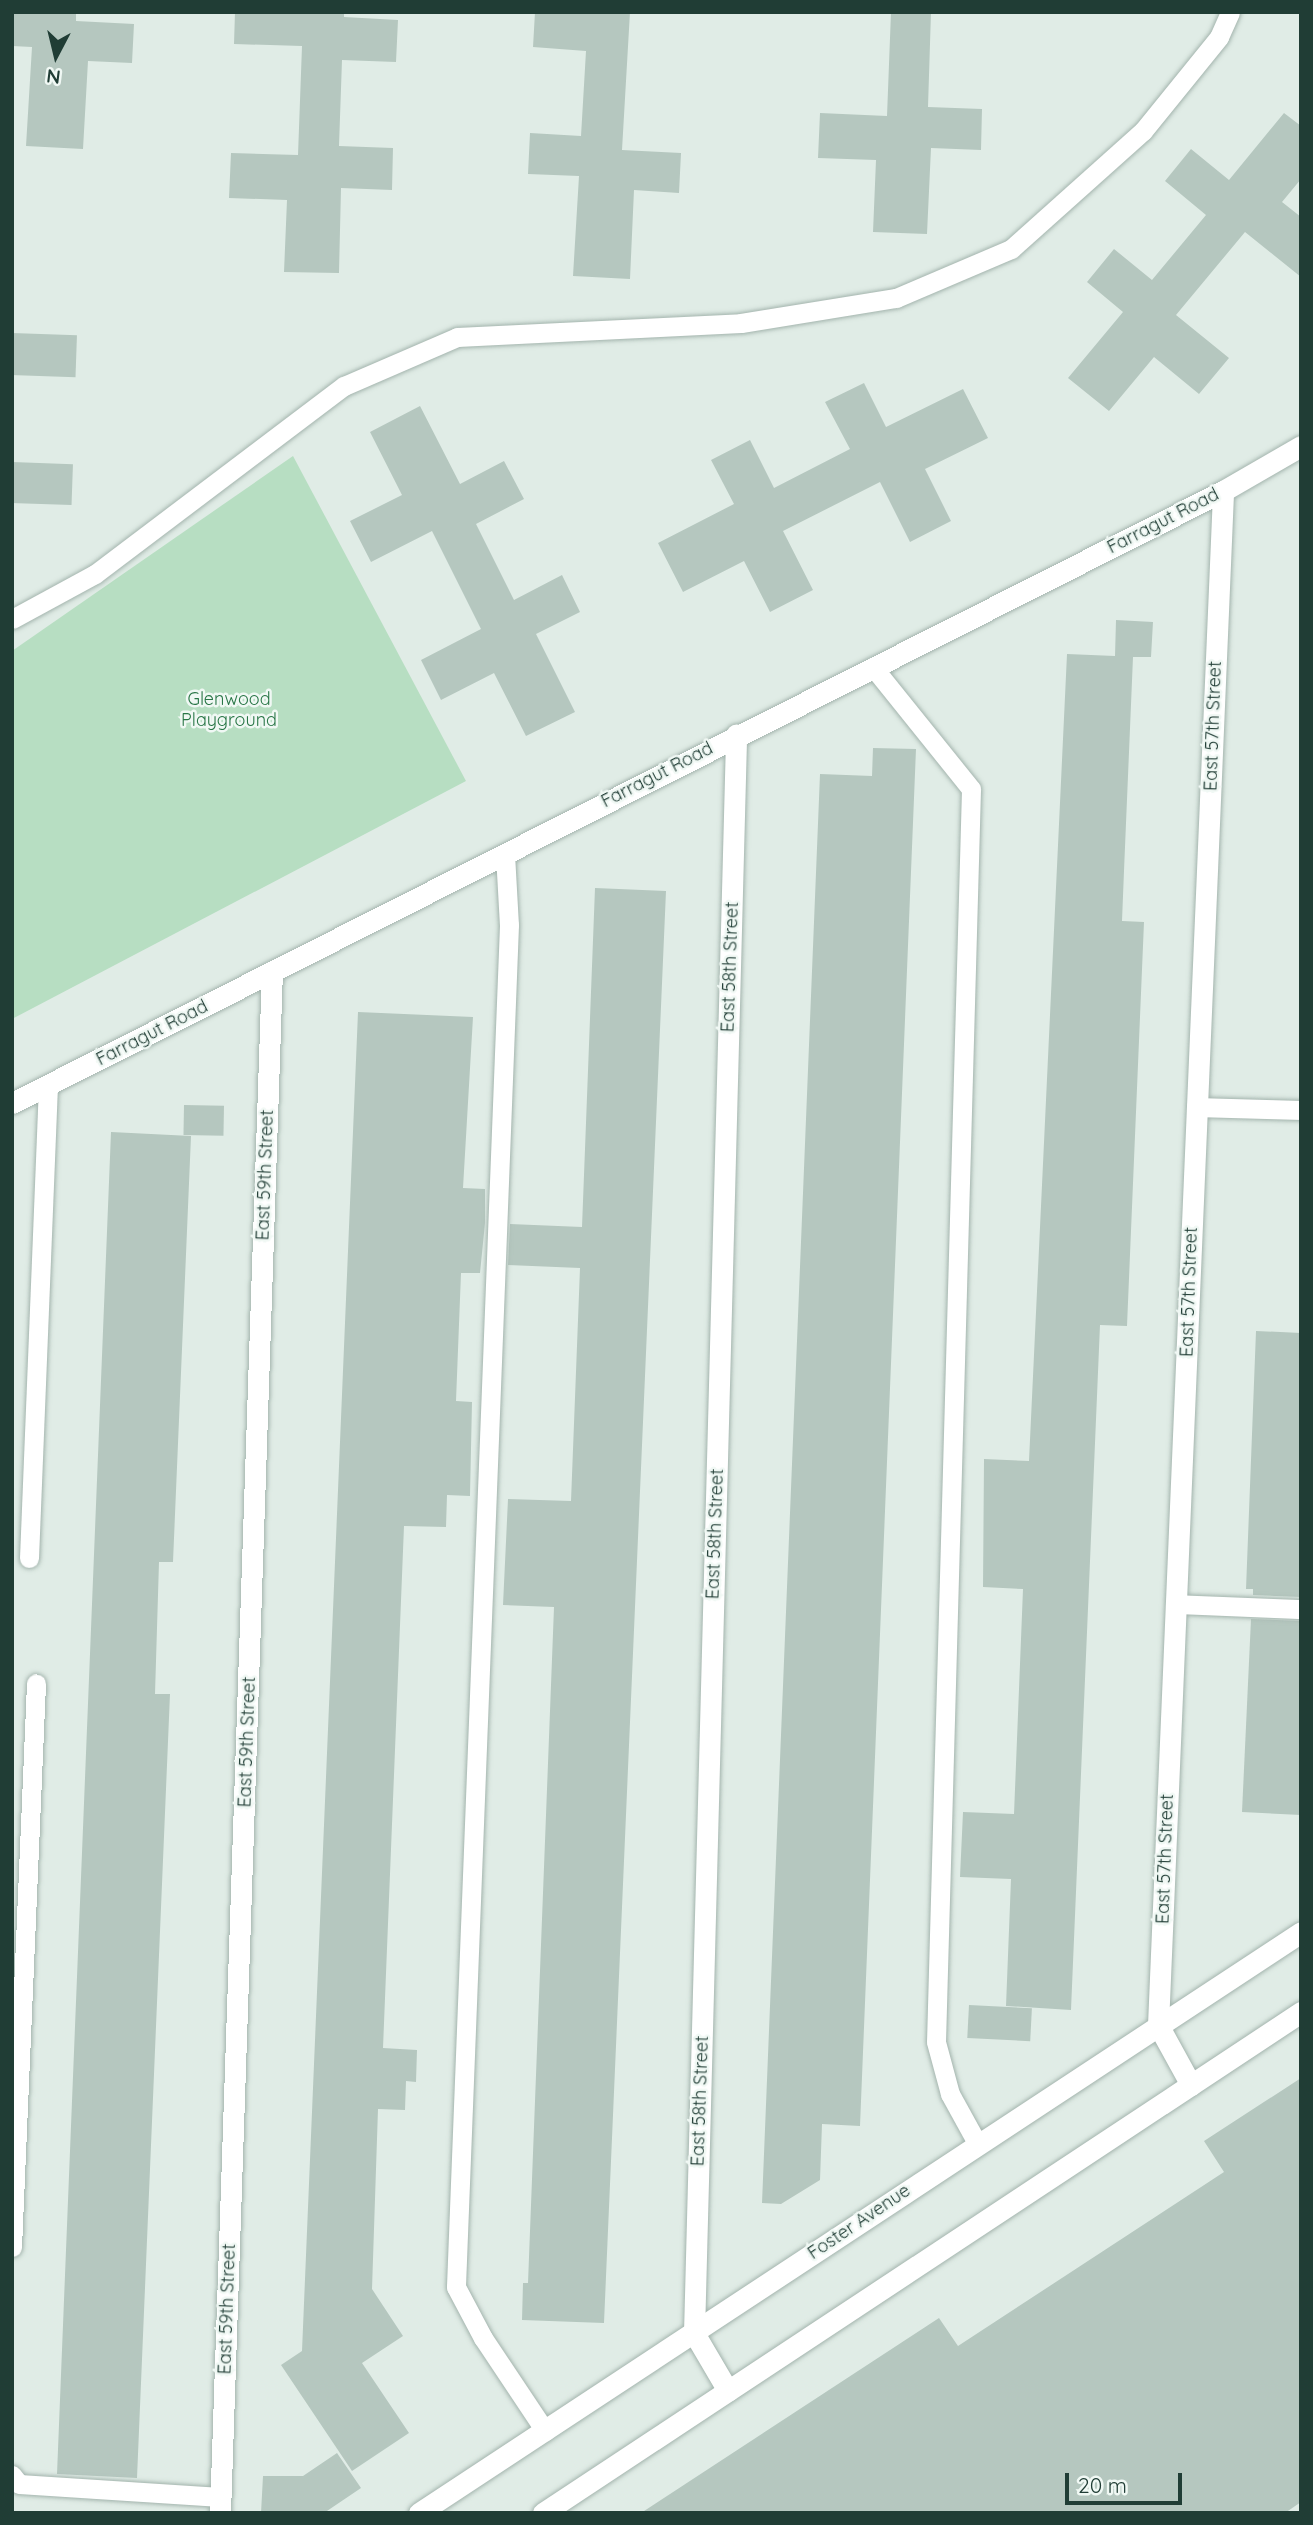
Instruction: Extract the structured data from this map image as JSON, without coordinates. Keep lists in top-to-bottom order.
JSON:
{
  "streets": {
    "street": [
      "Farragut Road",
      "East 57th Street",
      "East 58th Street",
      "East 59th Street",
      "Foster Avenue"
    ]
  },
  "crossings": [
    ["Farragut Road", "East 57th Street"],
    ["Farragut Road", "East 58th Street"],
    ["Farragut Road", "East 59th Street"],
    ["East 57th Street", "Foster Avenue"],
    ["East 58th Street", "Foster Avenue"]
  ],
  "parks": ["Glenwood Playground"],
  "scale_bar": "20 m",
  "north": "bottom"
}
